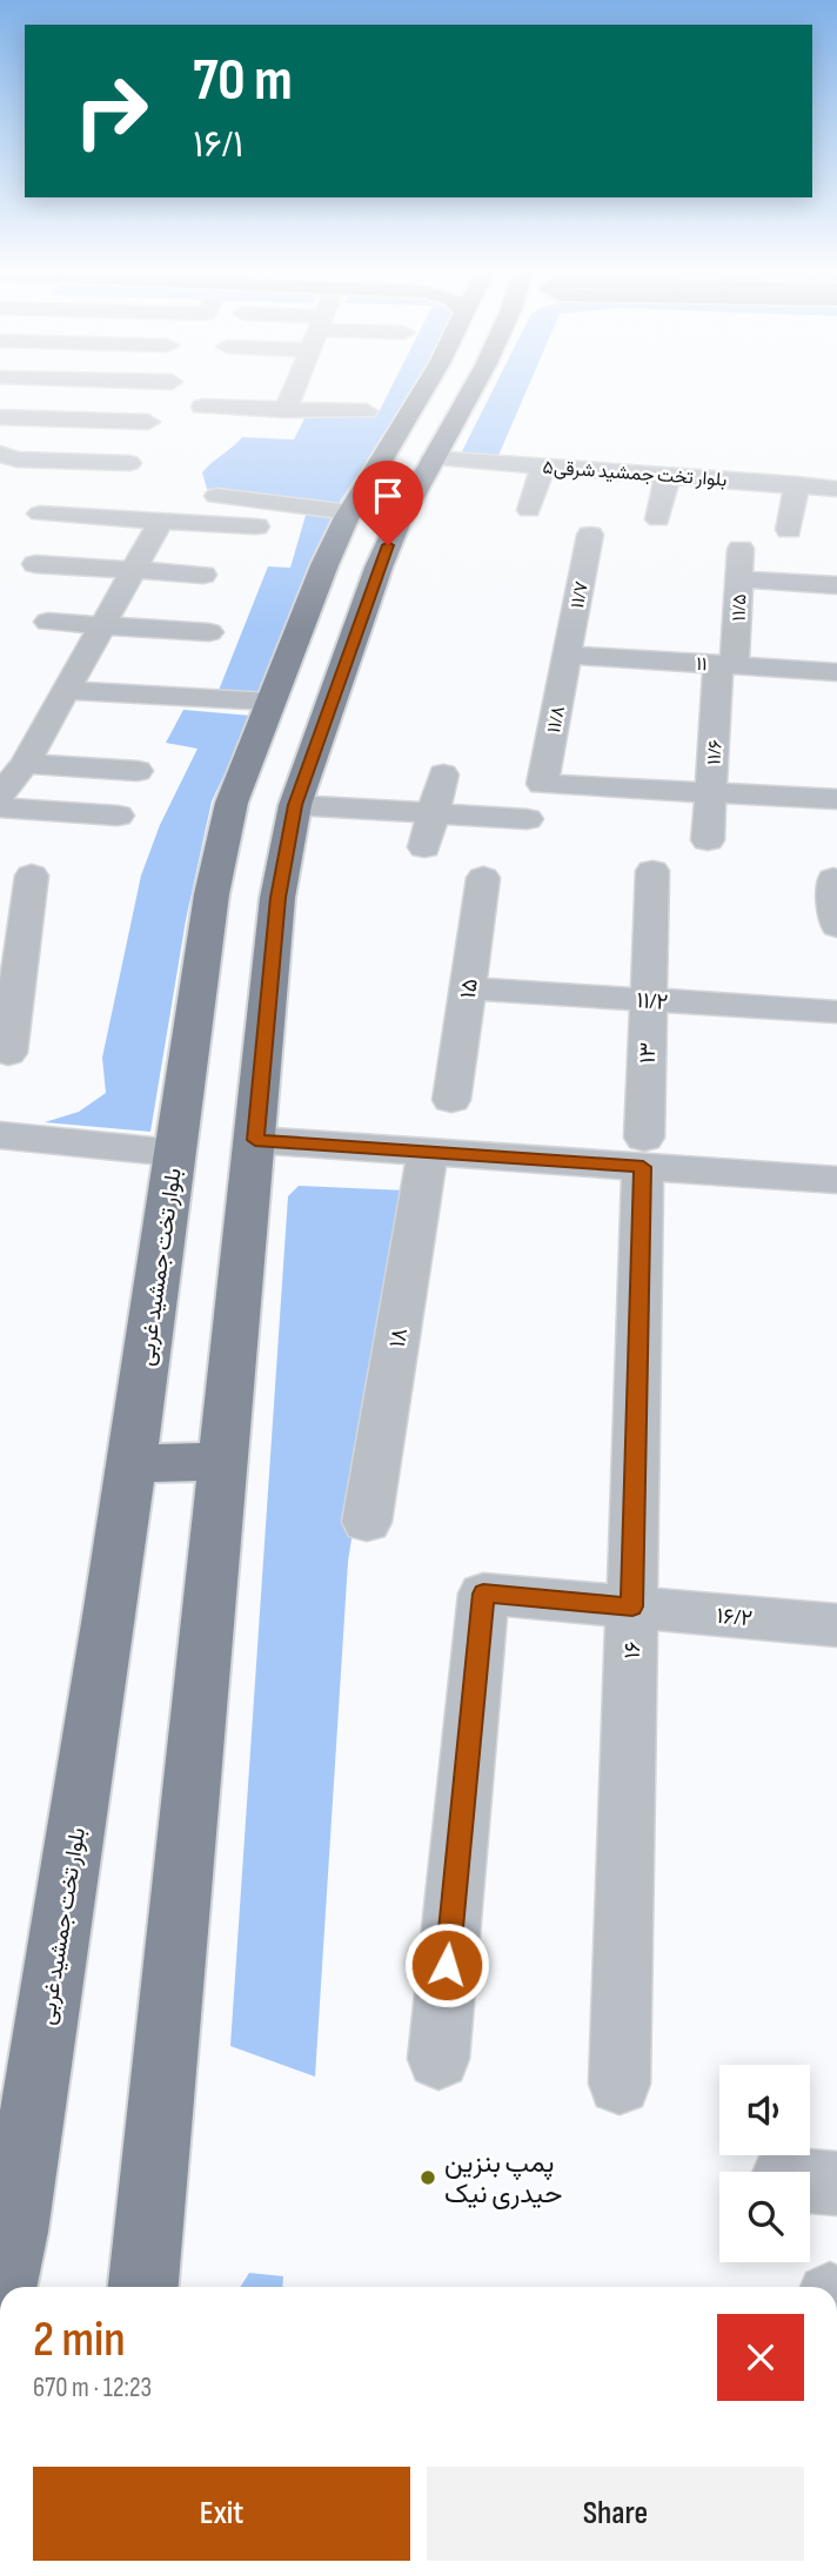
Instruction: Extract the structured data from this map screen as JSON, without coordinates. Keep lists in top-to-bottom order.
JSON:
{
  "streets": {
    "main road": ["بلوار تخت جمشید غربی"],
    "street": [
      "بلوار تخت جمشید شرقی۵",
      "۱۱/۷",
      "۱۱/۵",
      "۱۱",
      "۱۱/۸",
      "۱۱/۶",
      "۱۵",
      "۱۱/۲",
      "۱۳",
      "۱۸",
      "۱۶/۲",
      "۱۶"
    ]
  },
  "crossings": [
    ["۱۱/۷", "۱۱"],
    ["۱۱/۷", "۱۱/۸"],
    ["۱۱/۵", "۱۱"],
    ["۱۱/۵", "۱۱/۶"],
    ["۱۱", "۱۱/۸"],
    ["۱۱", "۱۱/۶"],
    ["۱۱/۸", "۱۱/۶"],
    ["۱۵", "۱۱/۲"],
    ["۱۱/۲", "۱۳"],
    ["۱۳", "۱۶"],
    ["۱۶/۲", "۱۶"]
  ],
  "places": ["پمپ بنزین حیدری نیک"],
  "page": {
    "turn": ["70 m", "۱۶/۱"],
    "heading": ["2 min", "670 m · 12:23"],
    "buttons": ["Exit", "Share"]
  }
}
